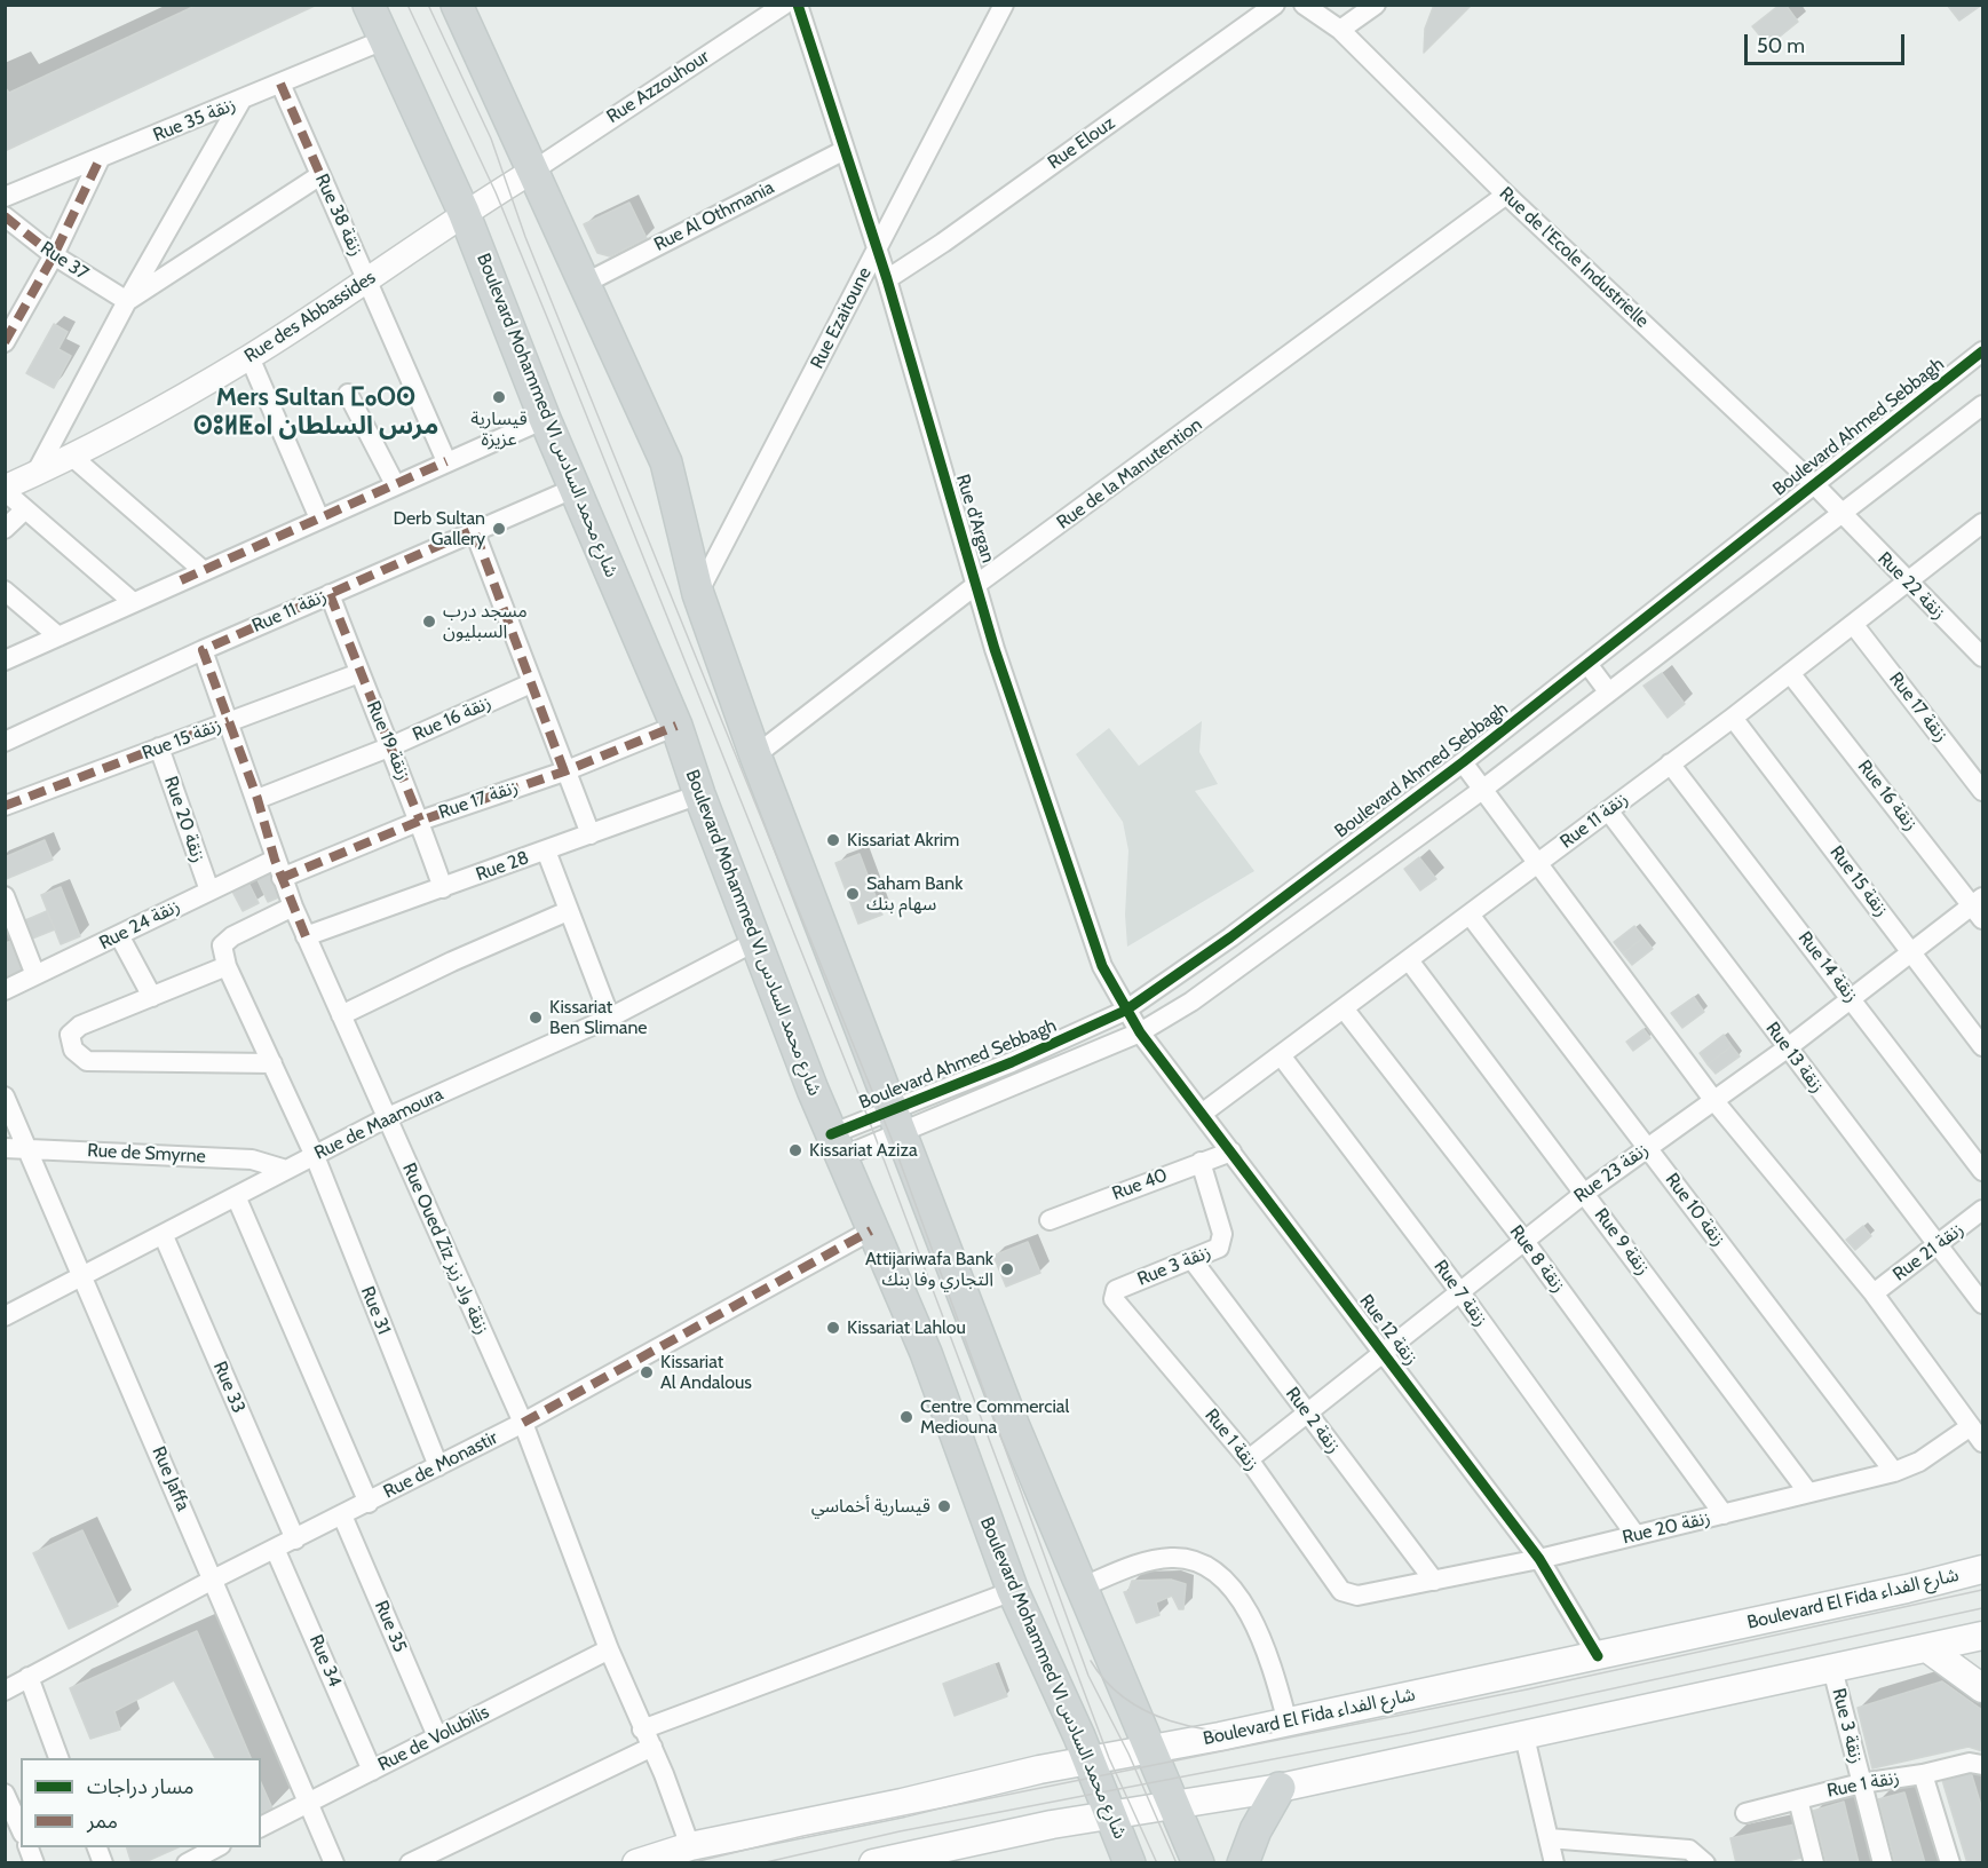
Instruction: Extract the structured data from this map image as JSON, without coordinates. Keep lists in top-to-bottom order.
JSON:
{
  "streets": {
    "main road": ["Boulevard Mohammed VI شارع محمد السادس", "Boulevard El Fida شارع الفداء"],
    "street": [
      "Rue Azzouhour",
      "Rue 35 زنقة",
      "Rue Elouz",
      "Rue 38 زنقة",
      "Rue Al Othmania",
      "Rue de l'Ecole Industrielle",
      "Rue 37",
      "Rue des Abbassides",
      "Rue Ezaitoune",
      "Boulevard Ahmed Sebbagh",
      "Rue de la Manutention",
      "Rue d'Argan",
      "Rue 22 زنقة",
      "Rue 11 زنقة",
      "Rue 17 زنقة",
      "Rue 16 زنقة",
      "Rue 15 زنقة",
      "Rue 19 زنقة",
      "Rue 20 زنقة",
      "Rue 28",
      "Rue 24 زنقة",
      "Rue 14 زنقة",
      "Rue 13 زنقة",
      "Rue de Maamoura",
      "Rue de Smyrne",
      "Rue 23 زنقة",
      "Rue 40",
      "Rue 10 زنقة",
      "Rue 9 زنقة",
      "Rue Oued Ziz زنقة واد زيز",
      "Rue 21 زنقة",
      "Rue 8 زنقة",
      "Rue 3 زنقة",
      "Rue 7 زنقة",
      "Rue 31",
      "Rue 12 زنقة",
      "Rue 33",
      "Rue 2 زنقة",
      "Rue 1 زنقة",
      "Rue de Monastir",
      "Rue Jaffa",
      "Rue 35",
      "Rue 34",
      "Rue de Volubilis"
    ]
  },
  "crossings": [
    ["Rue Azzouhour", "Rue des Abbassides"],
    ["Rue 35 زنقة", "Rue 38 زنقة"],
    ["Rue 35 زنقة", "Boulevard Mohammed VI شارع محمد السادس"],
    ["Rue Elouz", "Rue d'Argan"],
    ["Rue 38 زنقة", "Rue des Abbassides"],
    ["Rue Al Othmania", "Rue d'Argan"],
    ["Rue de l'Ecole Industrielle", "Boulevard Ahmed Sebbagh"],
    ["Rue de l'Ecole Industrielle", "Rue de la Manutention"],
    ["Rue de l'Ecole Industrielle", "Rue 22 زنقة"],
    ["Rue des Abbassides", "Boulevard Mohammed VI شارع محمد السادس"],
    ["Rue Ezaitoune", "Rue d'Argan"],
    ["Boulevard Mohammed VI شارع محمد السادس", "Boulevard Ahmed Sebbagh"],
    ["Boulevard Mohammed VI شارع محمد السادس", "Rue 11 زنقة"],
    ["Boulevard Mohammed VI شارع محمد السادس", "Rue 17 زنقة"],
    ["Boulevard Mohammed VI شارع محمد السادس", "Rue 28"],
    ["Boulevard Mohammed VI شارع محمد السادس", "Rue de Maamoura"],
    ["Boulevard Mohammed VI شارع محمد السادس", "Rue de Monastir"],
    ["Boulevard Mohammed VI شارع محمد السادس", "Boulevard El Fida شارع الفداء"],
    ["Boulevard Ahmed Sebbagh", "Rue d'Argan"],
    ["Boulevard Ahmed Sebbagh", "Rue 22 زنقة"],
    ["Boulevard Ahmed Sebbagh", "Rue 12 زنقة"],
    ["Rue de la Manutention", "Rue d'Argan"],
    ["Rue d'Argan", "Rue 12 زنقة"],
    ["Rue 22 زنقة", "Rue 11 زنقة"],
    ["Rue 11 زنقة", "Rue 17 زنقة"],
    ["Rue 11 زنقة", "Rue 16 زنقة"],
    ["Rue 11 زنقة", "Rue 15 زنقة"],
    ["Rue 11 زنقة", "Rue 19 زنقة"],
    ["Rue 11 زنقة", "Rue 14 زنقة"],
    ["Rue 11 زنقة", "Rue 13 زنقة"],
    ["Rue 11 زنقة", "Rue 10 زنقة"],
    ["Rue 11 زنقة", "Rue 9 زنقة"],
    ["Rue 11 زنقة", "Rue Oued Ziz زنقة واد زيز"],
    ["Rue 11 زنقة", "Rue 8 زنقة"],
    ["Rue 11 زنقة", "Rue 7 زنقة"],
    ["Rue 11 زنقة", "Rue 12 زنقة"],
    ["Rue 17 زنقة", "Rue 19 زنقة"],
    ["Rue 17 زنقة", "Rue 24 زنقة"],
    ["Rue 17 زنقة", "Rue Oued Ziz زنقة واد زيز"],
    ["Rue 16 زنقة", "Rue 19 زنقة"],
    ["Rue 16 زنقة", "Rue 23 زنقة"],
    ["Rue 16 زنقة", "Rue Oued Ziz زنقة واد زيز"],
    ["Rue 15 زنقة", "Rue 19 زنقة"],
    ["Rue 15 زنقة", "Rue 20 زنقة"],
    ["Rue 15 زنقة", "Rue 23 زنقة"],
    ["Rue 15 زنقة", "Rue Oued Ziz زنقة واد زيز"],
    ["Rue 19 زنقة", "Rue 28"],
    ["Rue 20 زنقة", "Rue 24 زنقة"],
    ["Rue 20 زنقة", "Rue 10 زنقة"],
    ["Rue 20 زنقة", "Rue 9 زنقة"],
    ["Rue 20 زنقة", "Rue 8 زنقة"],
    ["Rue 20 زنقة", "Rue 7 زنقة"],
    ["Rue 20 زنقة", "Rue 12 زنقة"],
    ["Rue 20 زنقة", "Rue 2 زنقة"],
    ["Rue 20 زنقة", "Rue 1 زنقة"],
    ["Rue 28", "Rue Oued Ziz زنقة واد زيز"],
    ["Rue 24 زنقة", "Rue Oued Ziz زنقة واد زيز"],
    ["Rue 14 زنقة", "Rue 23 زنقة"],
    ["Rue 13 زنقة", "Rue 23 زنقة"],
    ["Rue 13 زنقة", "Rue 21 زنقة"],
    ["Rue de Maamoura", "Rue de Smyrne"],
    ["Rue de Maamoura", "Rue Oued Ziz زنقة واد زيز"],
    ["Rue de Maamoura", "Rue 31"],
    ["Rue de Maamoura", "Rue 33"],
    ["Rue de Maamoura", "Rue Jaffa"],
    ["Rue de Smyrne", "Rue Jaffa"],
    ["Rue 23 زنقة", "Rue 10 زنقة"],
    ["Rue 23 زنقة", "Rue 9 زنقة"],
    ["Rue 23 زنقة", "Rue 8 زنقة"],
    ["Rue 23 زنقة", "Rue 7 زنقة"],
    ["Rue 23 زنقة", "Rue 12 زنقة"],
    ["Rue 23 زنقة", "Rue 2 زنقة"],
    ["Rue 23 زنقة", "Rue 1 زنقة"],
    ["Rue 40", "Rue 3 زنقة"],
    ["Rue 40", "Rue 12 زنقة"],
    ["Rue Oued Ziz زنقة واد زيز", "Rue 31"],
    ["Rue Oued Ziz زنقة واد زيز", "Rue de Monastir"],
    ["Rue Oued Ziz زنقة واد زيز", "Boulevard El Fida شارع الفداء"],
    ["Rue Oued Ziz زنقة واد زيز", "Rue de Volubilis"],
    ["Rue 3 زنقة", "Rue 2 زنقة"],
    ["Rue 3 زنقة", "Rue 1 زنقة"],
    ["Rue 31", "Rue de Monastir"],
    ["Rue 12 زنقة", "Boulevard El Fida شارع الفداء"],
    ["Rue 33", "Rue de Monastir"],
    ["Rue de Monastir", "Rue Jaffa"],
    ["Rue de Monastir", "Rue 35"],
    ["Rue de Monastir", "Rue 34"],
    ["Rue Jaffa", "Rue de Volubilis"],
    ["Rue 35", "Rue de Volubilis"],
    ["Rue 34", "Rue de Volubilis"]
  ],
  "districts": ["Mers Sultan ⵎⴰⵔⵙ ⵙⵓⵍⵟⴰⵏ مرس السلطان"],
  "places": [
    "قيسارية عزيزة",
    "Derb Sultan Gallery",
    "مسجد درب السبليون",
    "Kissariat Akrim",
    "Saham Bank سهام بنك",
    "Kissariat Ben Slimane",
    "Kissariat Aziza",
    "Attijariwafa Bank التجاري وفا بنك",
    "Kissariat Lahlou",
    "Kissariat Al Andalous",
    "Centre Commercial Mediouna",
    "قيسارية أخماسي"
  ],
  "legend": ["مسار دراجات", "ممر"],
  "scale_bar": "50 m"
}
